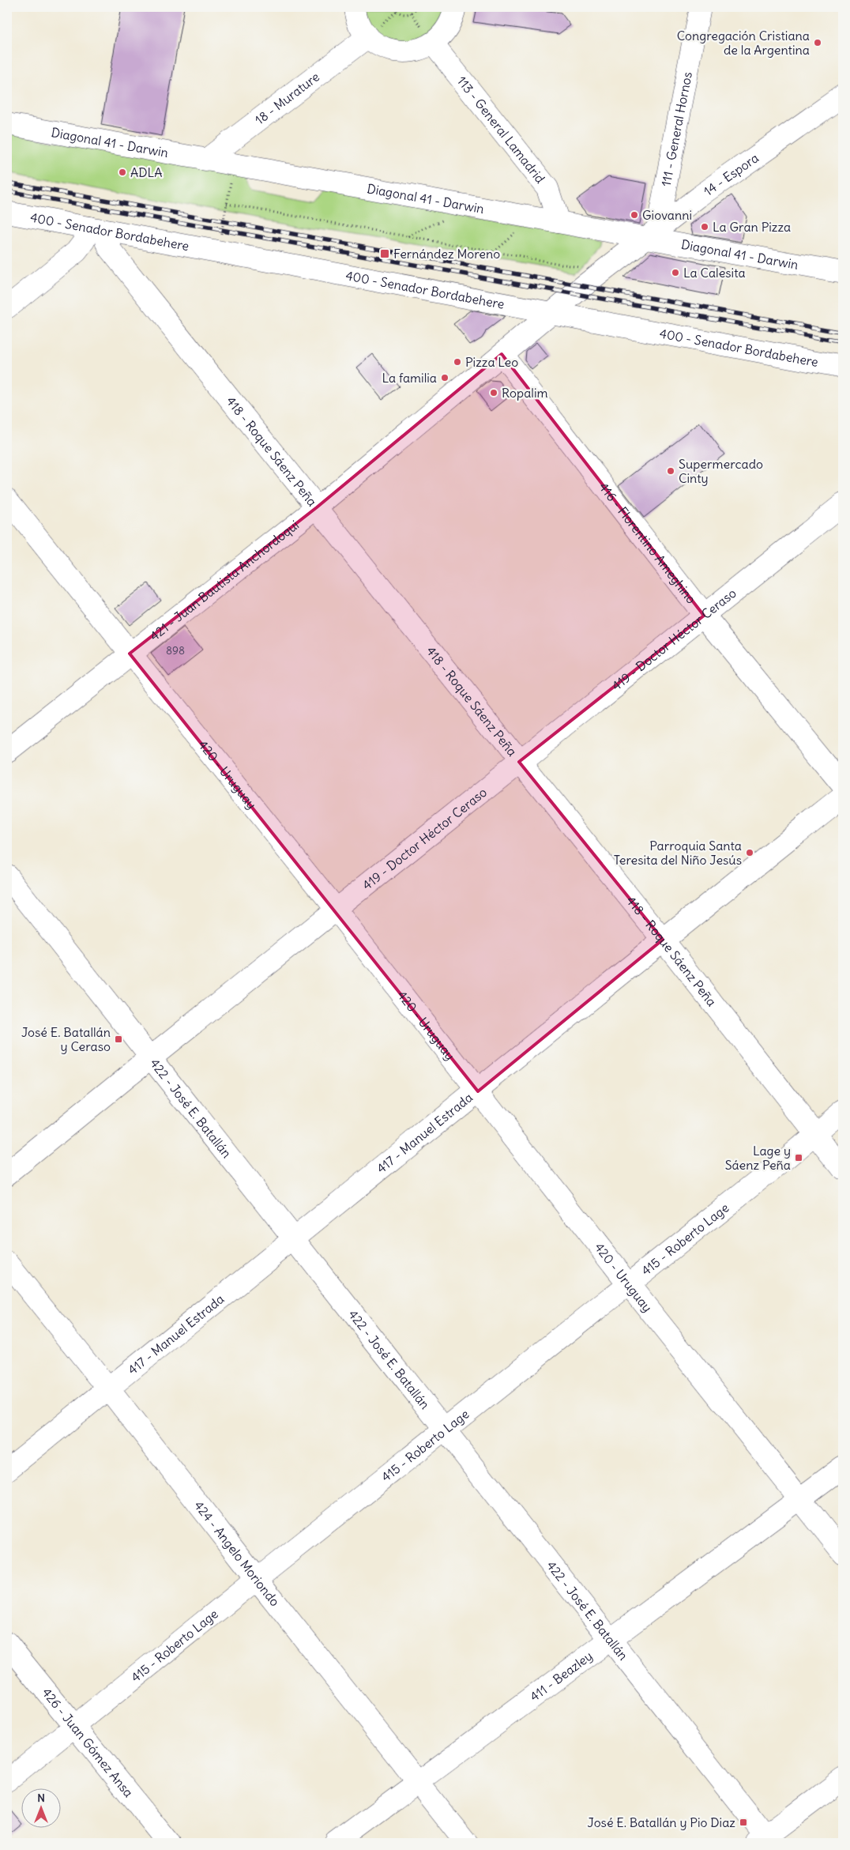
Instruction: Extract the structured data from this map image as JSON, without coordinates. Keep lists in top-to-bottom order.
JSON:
{
  "streets": {
    "street": [
      "18 - Murature",
      "113 - General Lamadrid",
      "111 - General Hornos",
      "Diagonal 41 - Darwin",
      "14 - Espora",
      "400 - Senador Bordabehere",
      "418 - Roque Sáenz Peña",
      "416 - Florentino Ameghino",
      "421 - Juan Bautista Anchordoqui",
      "419 - Doctor Héctor Ceraso",
      "420 - Uruguay",
      "422 - José E. Batallán",
      "417 - Manuel Estrada",
      "415 - Roberto Lage",
      "424 - Angelo Moriondo",
      "411 - Beazley",
      "426 - Juan Gómez Ansa"
    ]
  },
  "crossings": [
    ["18 - Murature", "Diagonal 41 - Darwin"],
    ["113 - General Lamadrid", "Diagonal 41 - Darwin"],
    ["111 - General Hornos", "Diagonal 41 - Darwin"],
    ["111 - General Hornos", "14 - Espora"],
    ["Diagonal 41 - Darwin", "14 - Espora"],
    ["14 - Espora", "421 - Juan Bautista Anchordoqui"],
    ["400 - Senador Bordabehere", "418 - Roque Sáenz Peña"],
    ["400 - Senador Bordabehere", "421 - Juan Bautista Anchordoqui"],
    ["418 - Roque Sáenz Peña", "421 - Juan Bautista Anchordoqui"],
    ["418 - Roque Sáenz Peña", "419 - Doctor Héctor Ceraso"],
    ["418 - Roque Sáenz Peña", "417 - Manuel Estrada"],
    ["418 - Roque Sáenz Peña", "415 - Roberto Lage"],
    ["416 - Florentino Ameghino", "421 - Juan Bautista Anchordoqui"],
    ["416 - Florentino Ameghino", "419 - Doctor Héctor Ceraso"],
    ["421 - Juan Bautista Anchordoqui", "420 - Uruguay"],
    ["419 - Doctor Héctor Ceraso", "420 - Uruguay"],
    ["419 - Doctor Héctor Ceraso", "422 - José E. Batallán"],
    ["420 - Uruguay", "417 - Manuel Estrada"],
    ["420 - Uruguay", "415 - Roberto Lage"],
    ["420 - Uruguay", "411 - Beazley"],
    ["422 - José E. Batallán", "417 - Manuel Estrada"],
    ["422 - José E. Batallán", "415 - Roberto Lage"],
    ["422 - José E. Batallán", "411 - Beazley"],
    ["417 - Manuel Estrada", "424 - Angelo Moriondo"],
    ["415 - Roberto Lage", "424 - Angelo Moriondo"],
    ["415 - Roberto Lage", "426 - Juan Gómez Ansa"],
    ["424 - Angelo Moriondo", "411 - Beazley"]
  ],
  "places": {
    "other": [
      "Congregación Cristiana de la Argentina",
      "ADLA",
      "Giovanni",
      "La Gran Pizza",
      "La Calesita",
      "Pizza Leo",
      "La familia",
      "Ropalim",
      "Supermercado Cinty",
      "Parroquia Santa Teresita del Niño Jesús"
    ],
    "transit": [
      "Fernández Moreno",
      "José E. Batallán y Ceraso",
      "Lage y Sáenz Peña",
      "José E. Batallán y Pio Diaz"
    ]
  },
  "house_numbers": ["898"],
  "north": "top"
}
